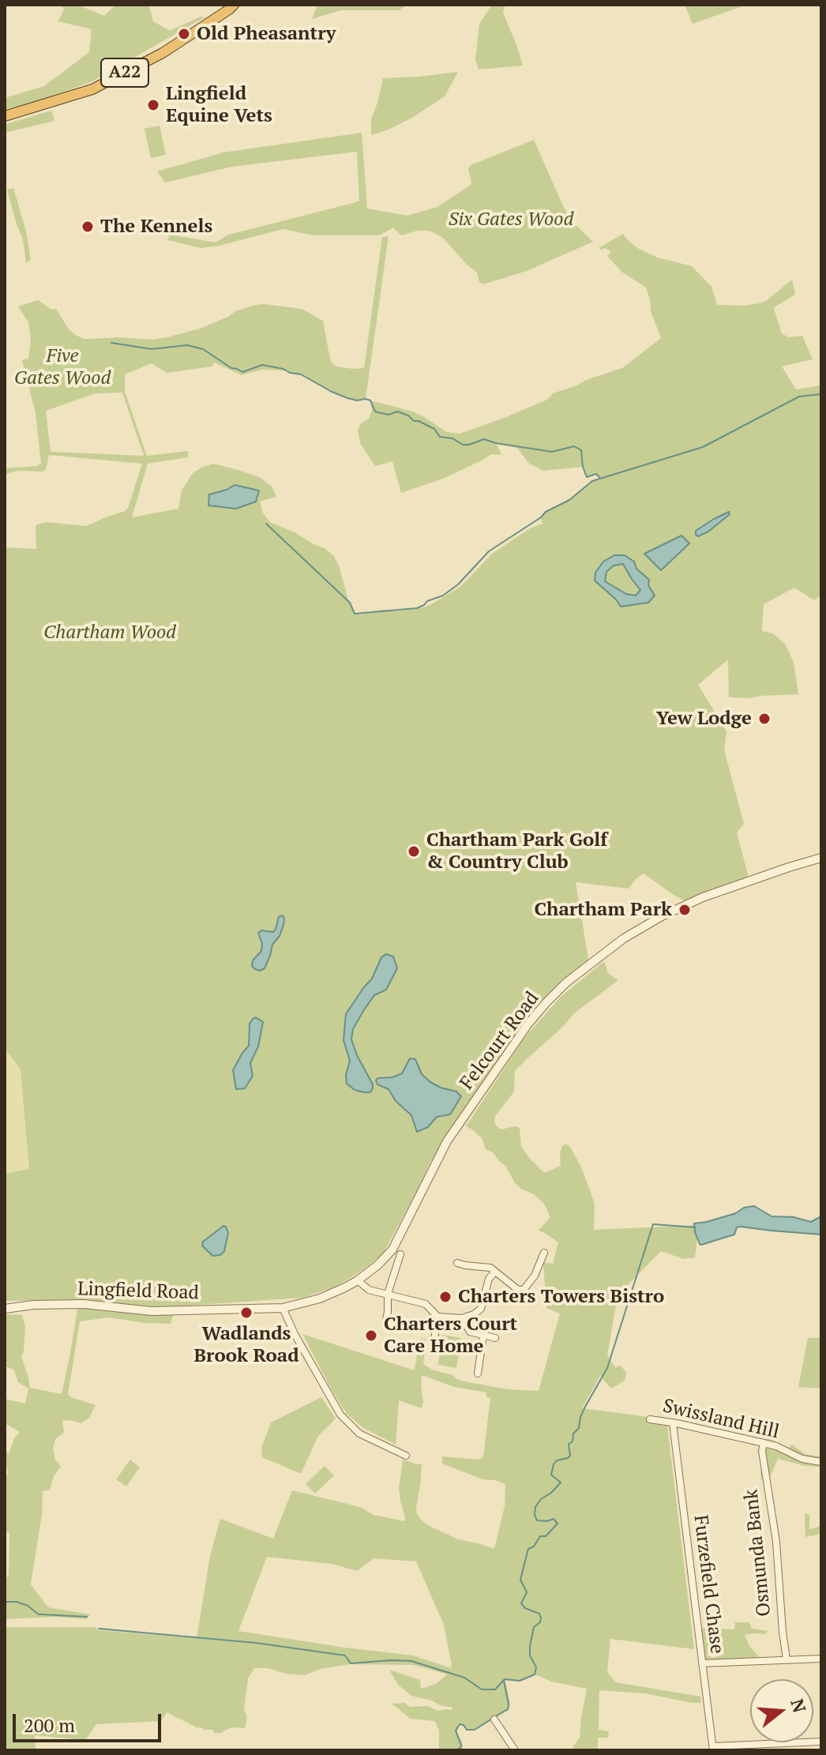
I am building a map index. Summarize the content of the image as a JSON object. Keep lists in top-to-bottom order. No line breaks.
{"streets":{"highway":["A22"],"street":["Felcourt Road","Lingfield Road","Swissland Hill","Osmunda Bank","Furzefield Chase"]},"crossings":[["Felcourt Road","Lingfield Road"],["Swissland Hill","Osmunda Bank"],["Swissland Hill","Furzefield Chase"]],"parks":["Six Gates Wood","Five Gates Wood","Chartham Wood"],"places":["Old Pheasantry","Lingfield Equine Vets","The Kennels","Yew Lodge","Chartham Park Golf & Country Club","Chartham Park","Charters Towers Bistro","Wadlands Brook Road","Charters Court Care Home"],"scale_bar":"200 m","north":"right"}
